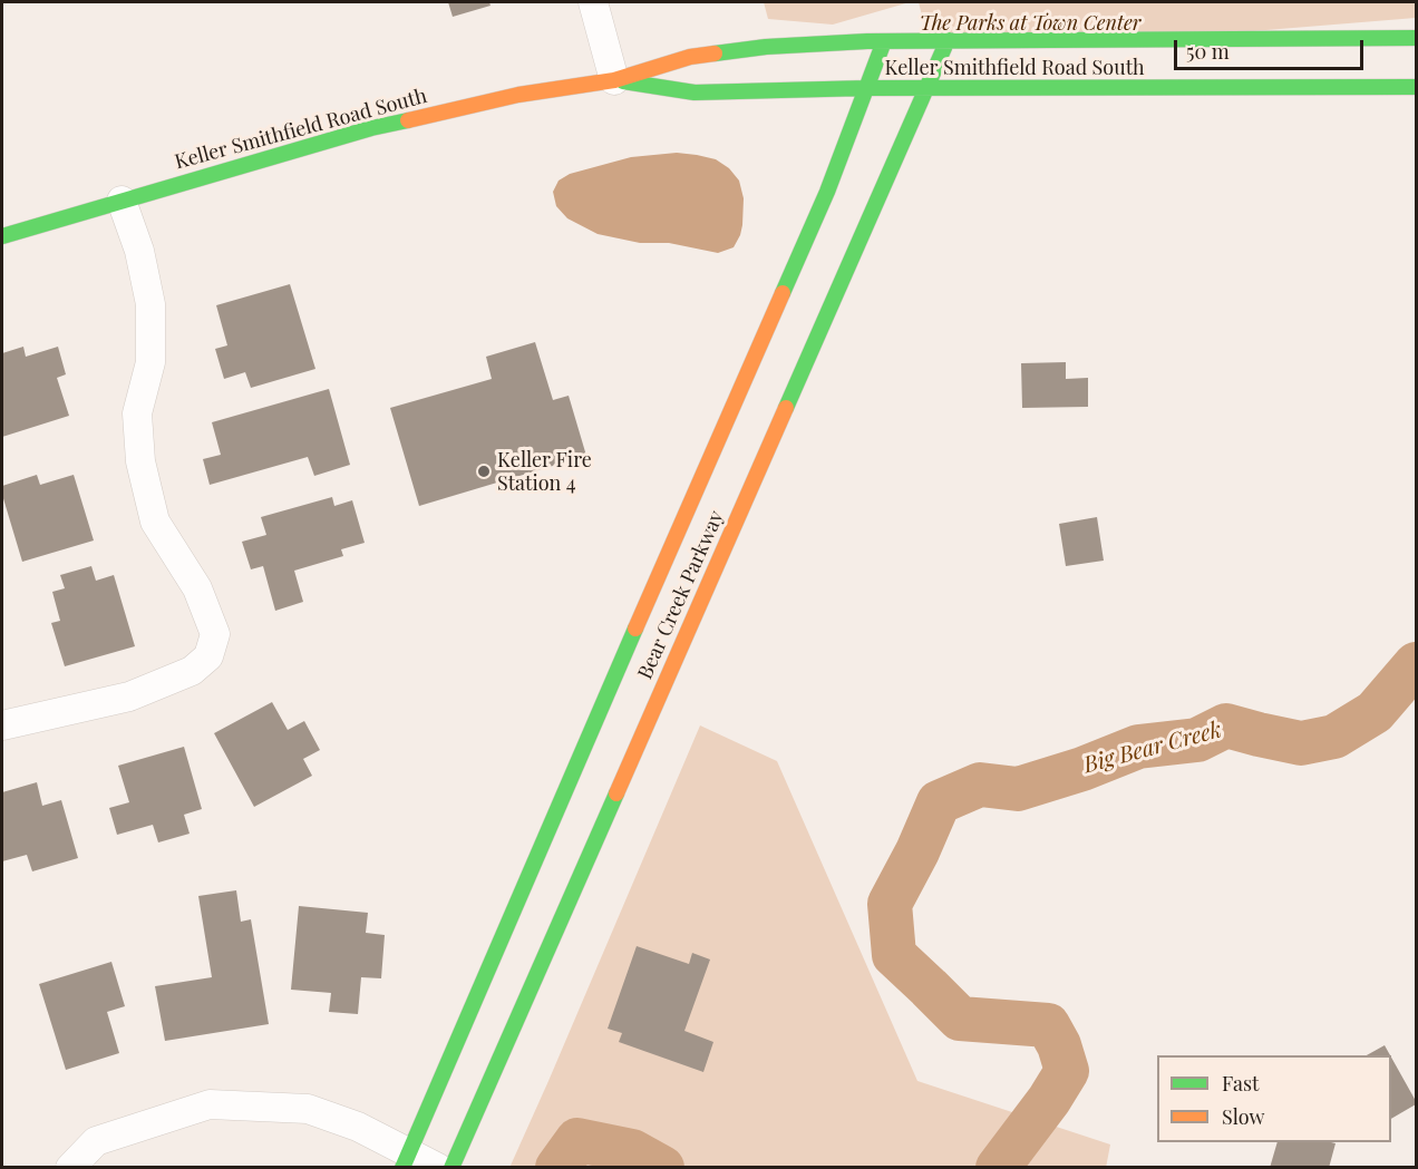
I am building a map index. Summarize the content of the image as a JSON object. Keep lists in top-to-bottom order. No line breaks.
{"streets":{"main road":["Keller Smithfield Road South","Bear Creek Parkway"]},"crossings":[["Keller Smithfield Road South","Bear Creek Parkway"]],"water":["Big Bear Creek"],"parks":["The Parks at Town Center"],"places":["Keller Fire Station 4"],"legend":["Fast","Slow"],"scale_bar":"50 m"}
